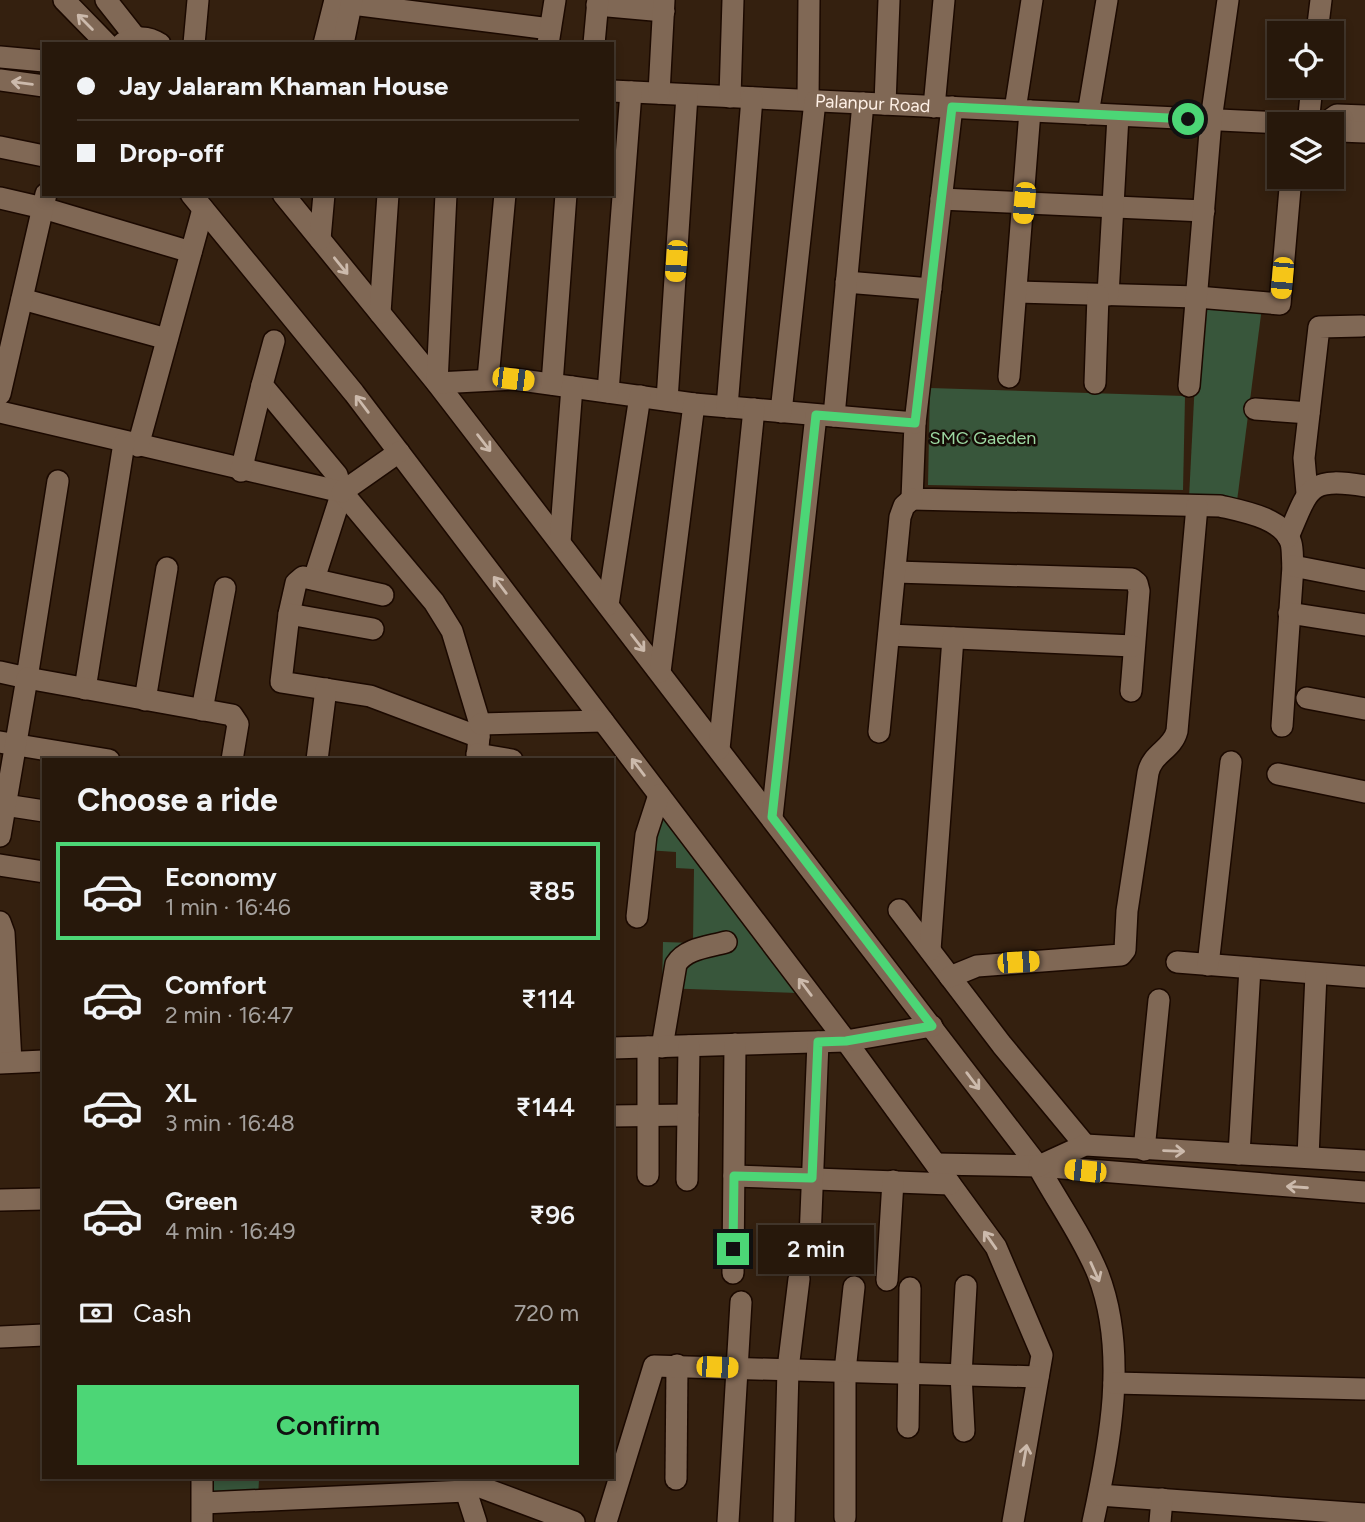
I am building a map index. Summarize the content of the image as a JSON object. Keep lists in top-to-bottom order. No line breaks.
{"streets":{"street":["Palanpur Road"]},"parks":["SMC Gaeden"],"page":{"banner":["Jay Jalaram Khaman House","Drop-off"],"heading":"Choose a ride","list":[{"name":"Economy","note":"1 min · 16:46","value":"₹85"},{"name":"Comfort","note":"2 min · 16:47","value":"₹114"},{"name":"XL","note":"3 min · 16:48","value":"₹144"},{"name":"Green","note":"4 min · 16:49","value":"₹96"}],"bubble":"2 min","pay":["Cash","720 m"],"buttons":"Confirm"}}
